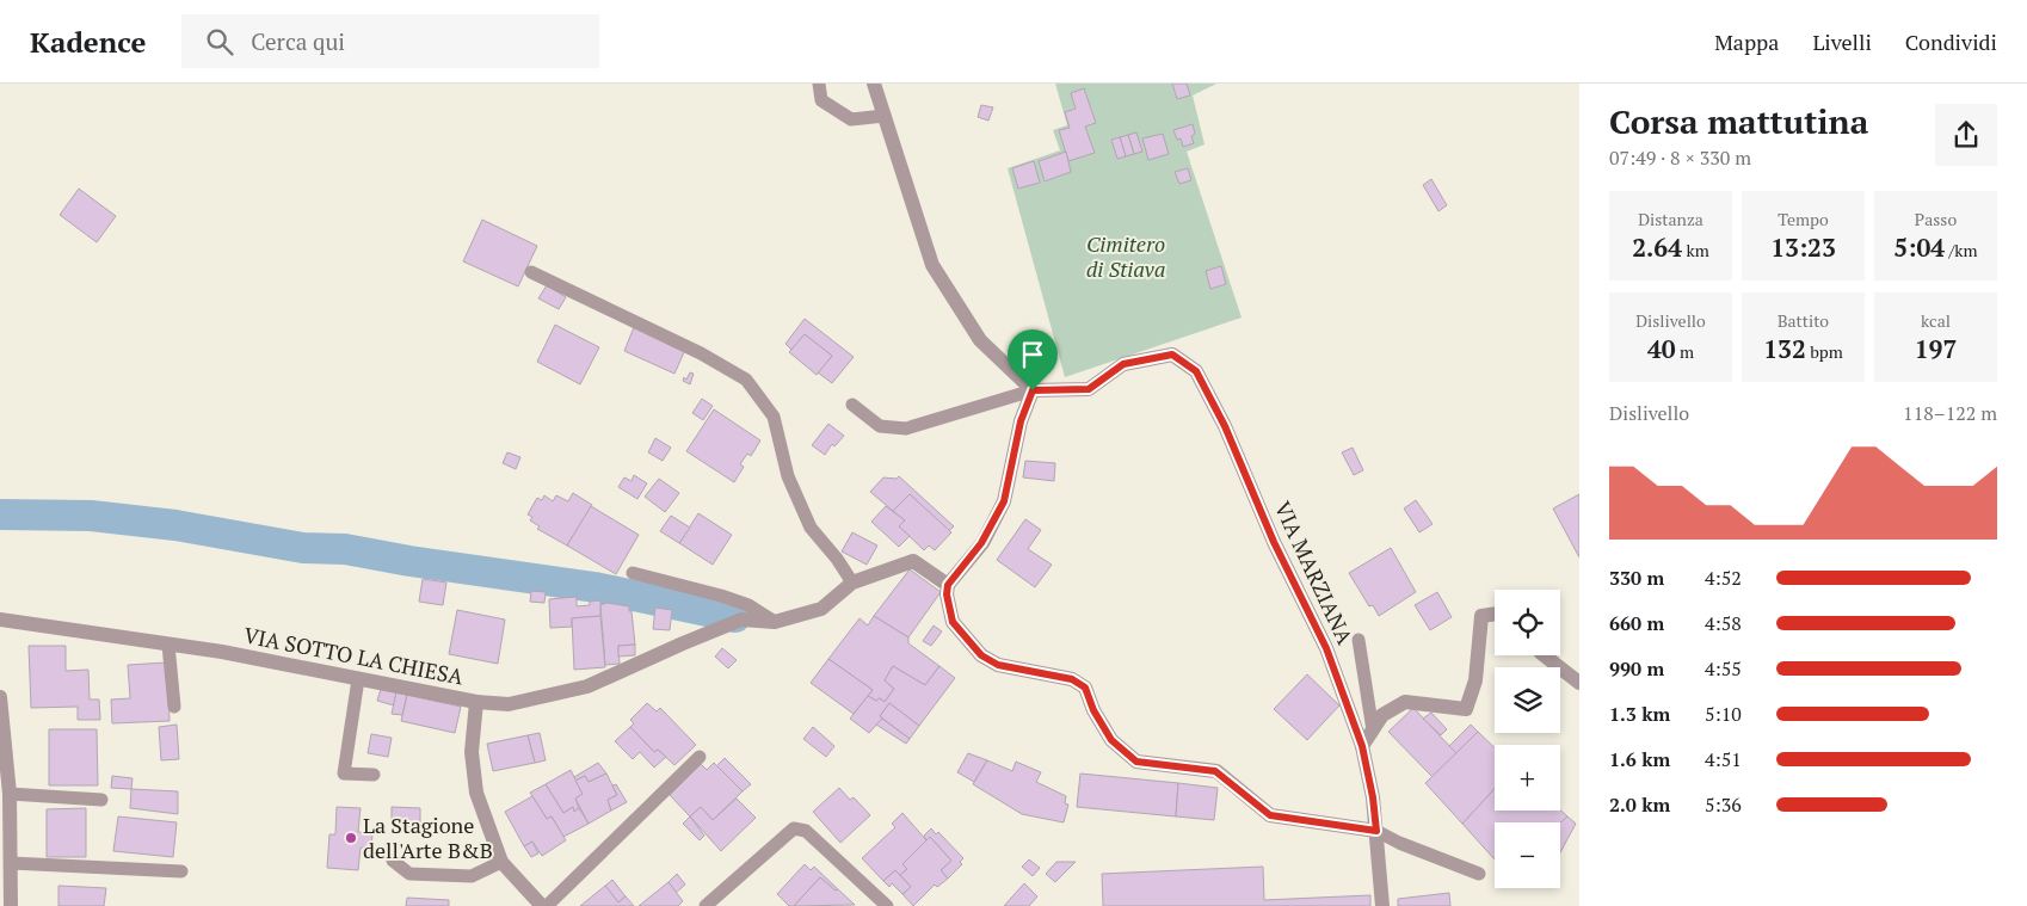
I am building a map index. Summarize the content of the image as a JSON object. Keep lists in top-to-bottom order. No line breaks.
{"streets":{"street":["VIA MARZIANA","VIA SOTTO LA CHIESA"]},"parks":["Cimitero di Stiava"],"places":["La Stagione dell'Arte B&B"],"page":{"header":"Kadence","search":"Cerca qui","nav":["Mappa","Livelli","Condividi"],"heading":["Corsa mattutina","07:49 · 8 × 330 m"],"stats":[["Distanza","2.64 km"],["Tempo","13:23"],["Passo","5:04 /km"],["Dislivello","40 m"],["Battito","132 bpm"],["kcal","197"]],"chart":["Dislivello","118–122 m"],"list":[{"name":"330 m","note":"4:52"},{"name":"660 m","note":"4:58"},{"name":"990 m","note":"4:55"},{"name":"1.3 km","note":"5:10"},{"name":"1.6 km","note":"4:51"},{"name":"2.0 km","note":"5:36"}],"map_buttons":["+","−"]}}
